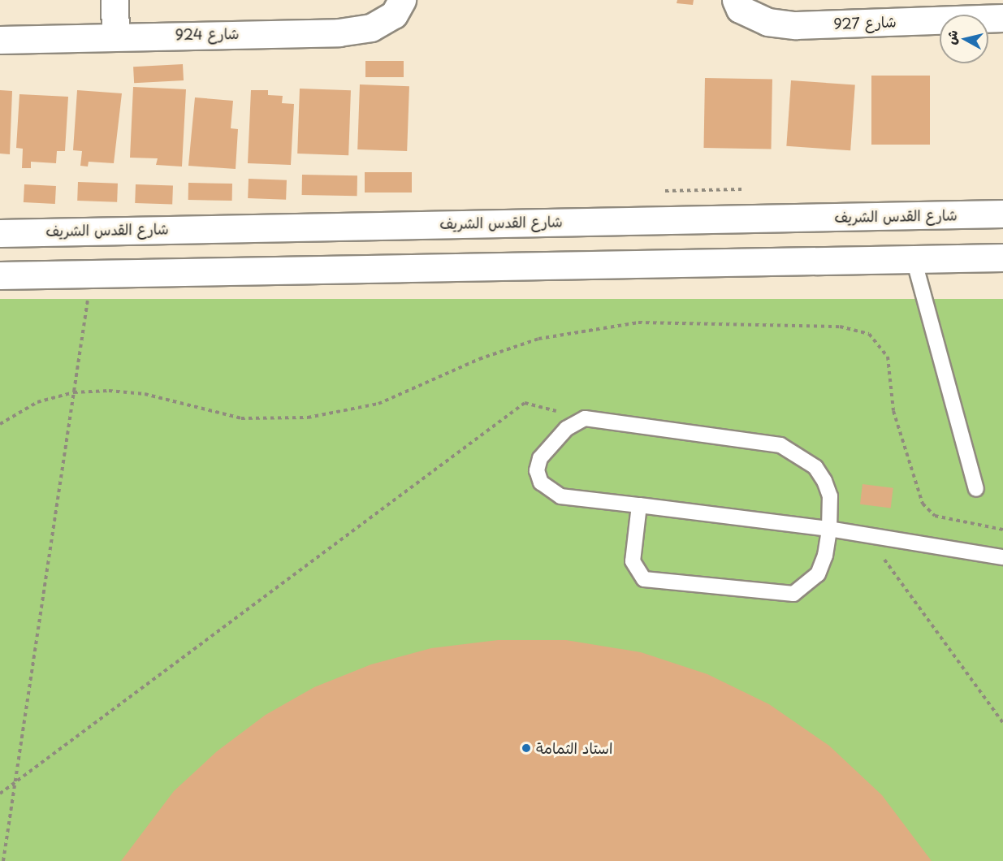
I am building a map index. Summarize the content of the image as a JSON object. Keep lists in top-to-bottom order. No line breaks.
{"streets":{"street":["شارع 927","شارع 924","شارع القدس الشريف"]},"places":["استاد الثمامة"],"north":"left"}
